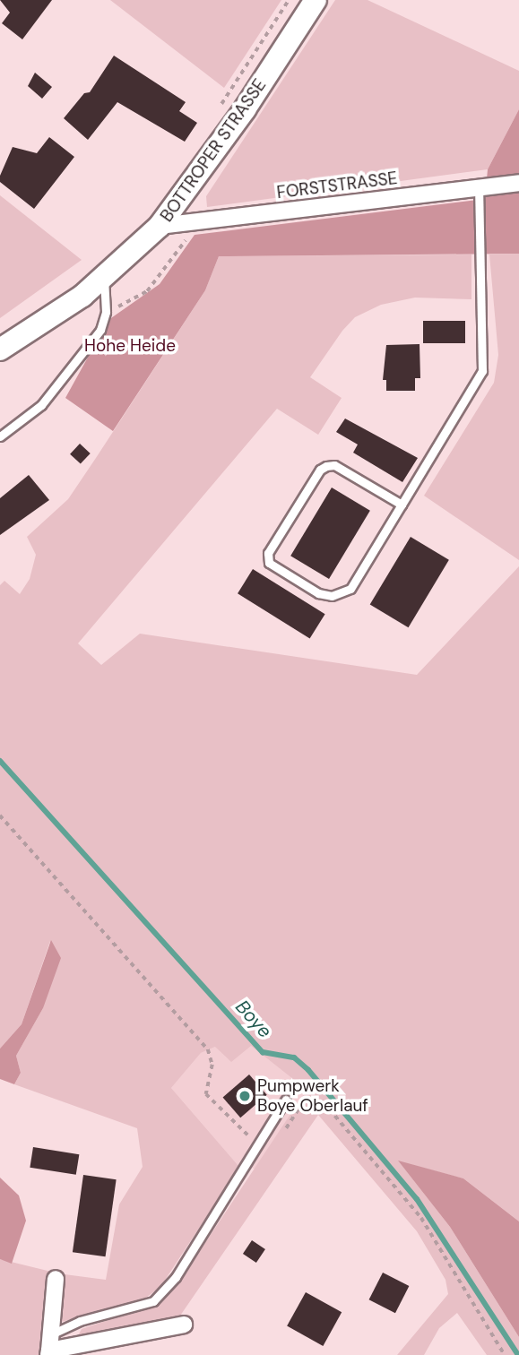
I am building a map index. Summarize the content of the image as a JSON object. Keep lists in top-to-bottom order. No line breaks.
{"streets":{"main road":["BOTTROPER STRASSE"],"street":["FORSTSTRASSE"]},"crossings":[["BOTTROPER STRASSE","FORSTSTRASSE"]],"water":["Boye"],"parks":["Hohe Heide"],"places":["Pumpwerk Boye Oberlauf"]}
